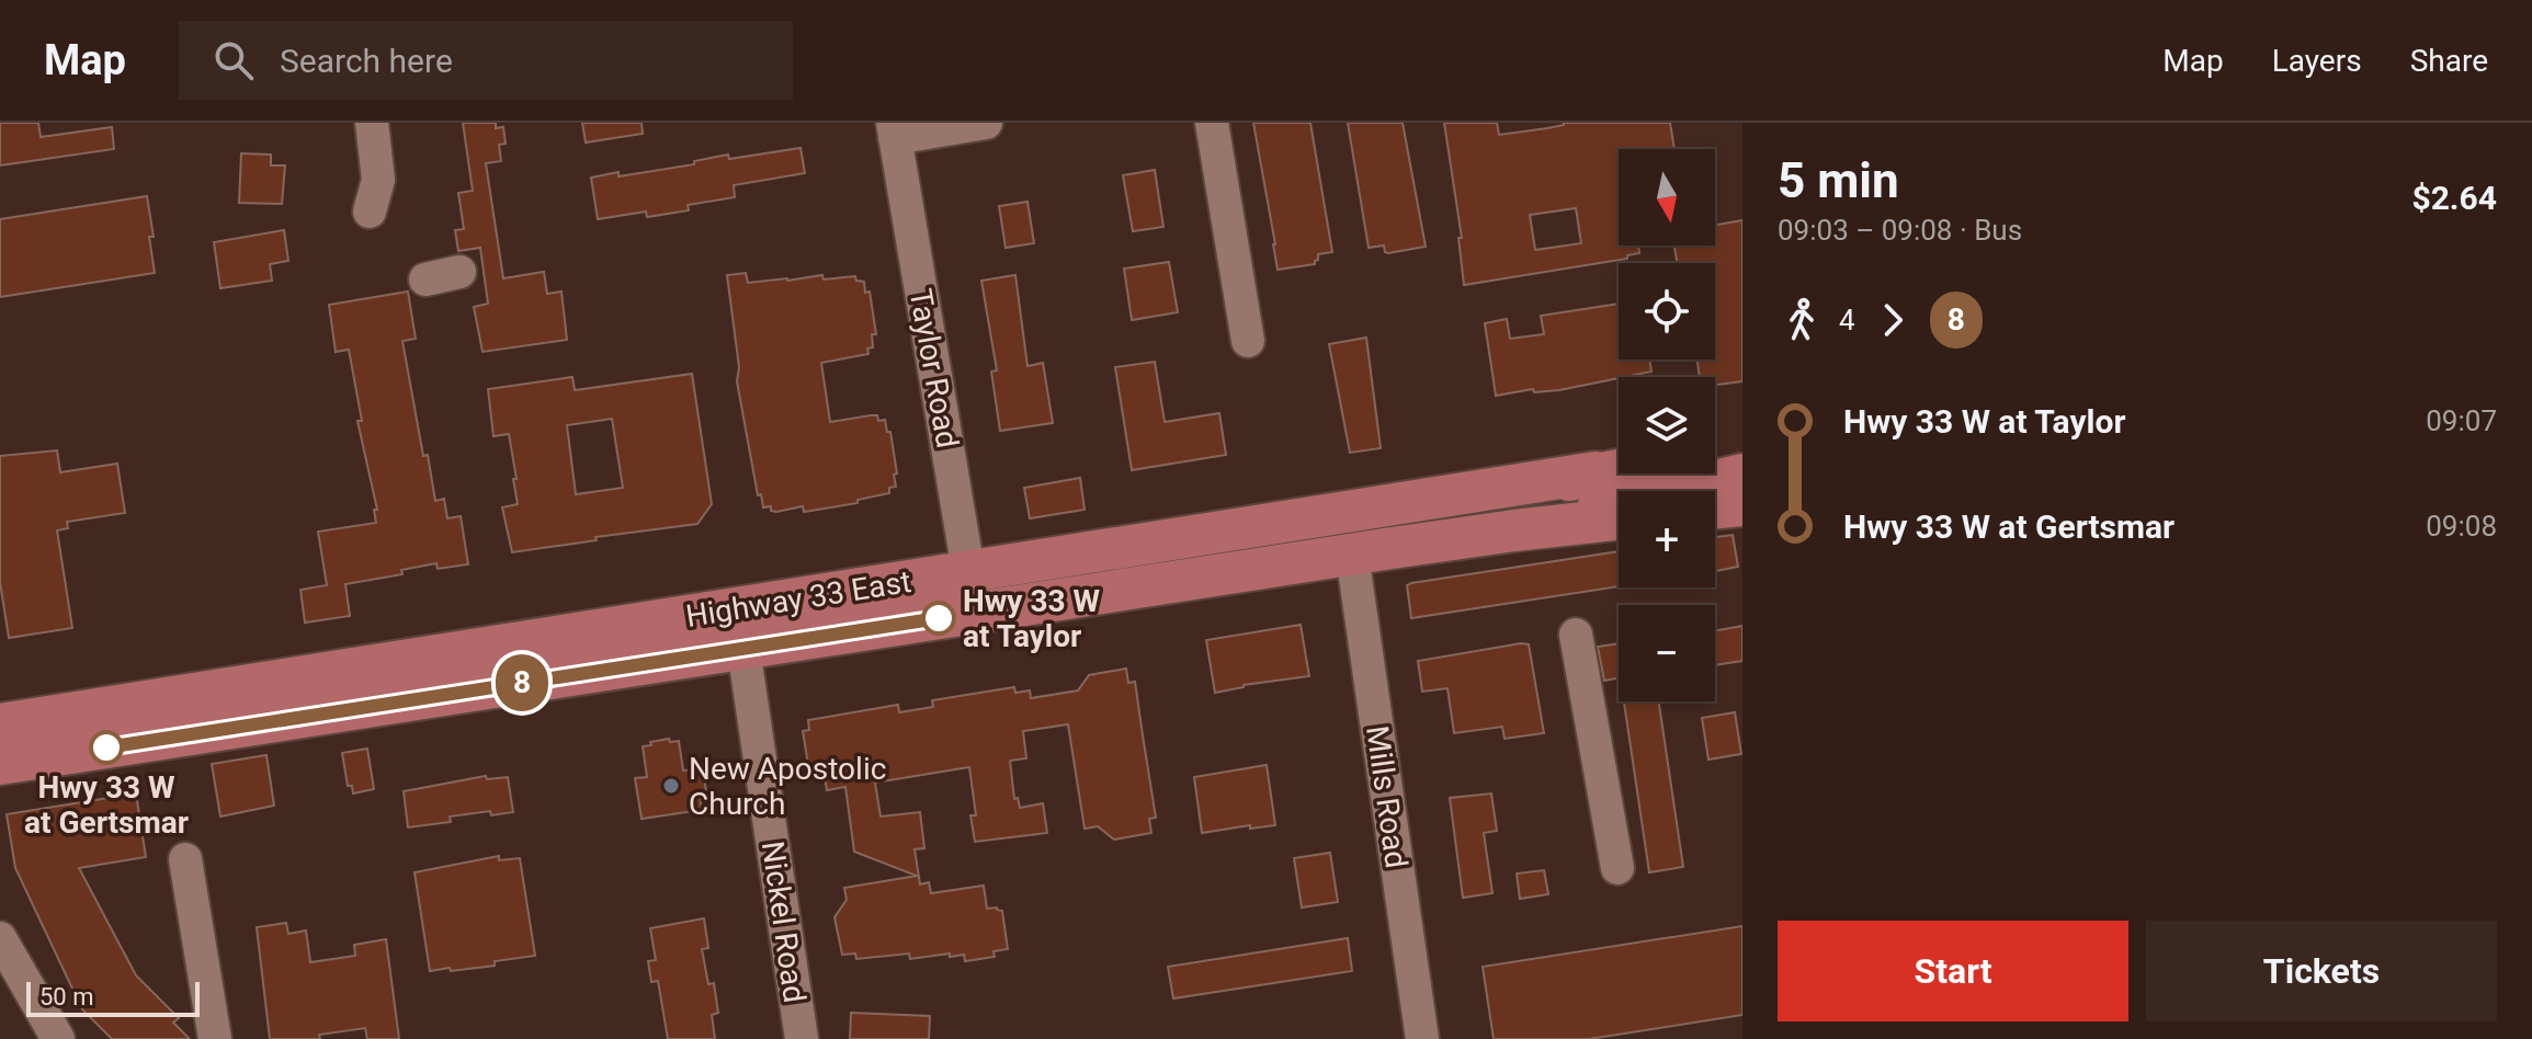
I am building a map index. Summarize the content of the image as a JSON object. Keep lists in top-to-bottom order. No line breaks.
{"streets":{"main road":["Highway 33 East"],"street":["Taylor Road","Mills Road","Nickel Road"]},"crossings":[["Taylor Road","Highway 33 East"]],"places":["Hwy 33 W at Taylor","Hwy 33 W at Gertsmar","New Apostolic Church"],"lines":["bus line 8"],"scale_bar":"50 m","north":"bottom","page":{"header":"Map","search":"Search here","nav":["Map","Layers","Share"],"on_map":"8","heading":["5 min","09:03 – 09:08 · Bus","$2.64"],"map_buttons":["+","−"],"legs":["4","8"],"list":[{"name":"Hwy 33 W at Taylor","value":"09:07"},{"name":"Hwy 33 W at Gertsmar","value":"09:08"}],"buttons":["Start","Tickets"],"scale":"50 m"}}
